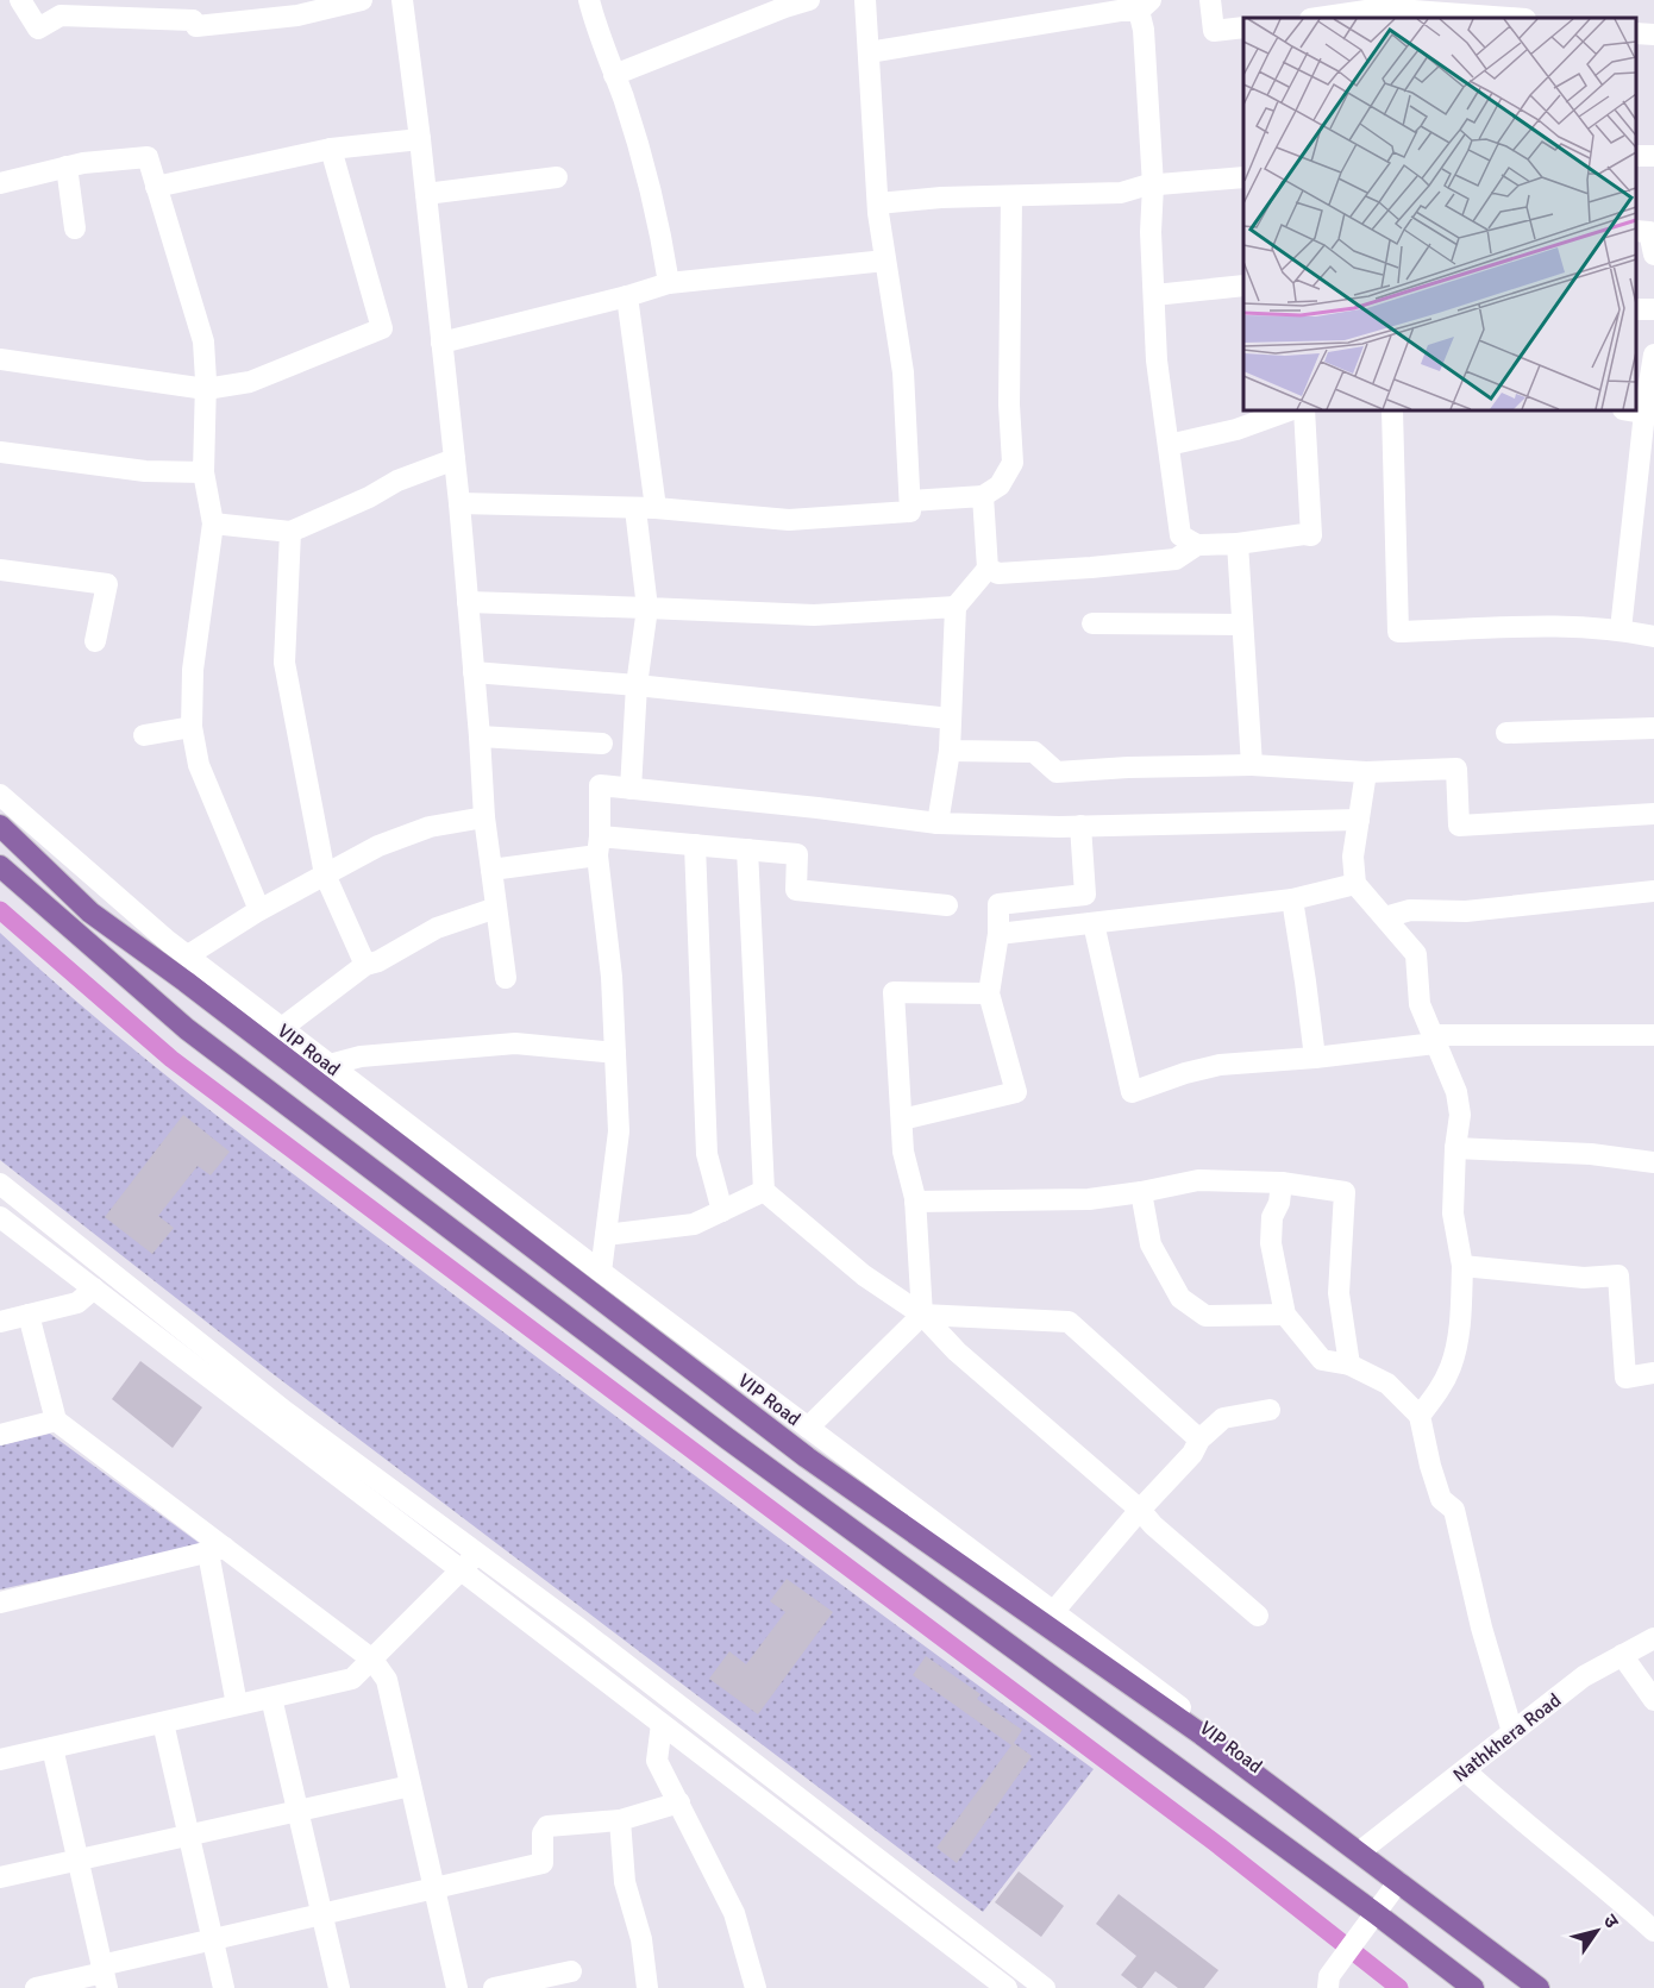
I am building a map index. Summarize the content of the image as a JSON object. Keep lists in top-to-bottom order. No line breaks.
{"streets":{"main road":["VIP Road"],"street":["Nathkhera Road"]},"crossings":[["VIP Road","Nathkhera Road"]],"north":"top right"}
